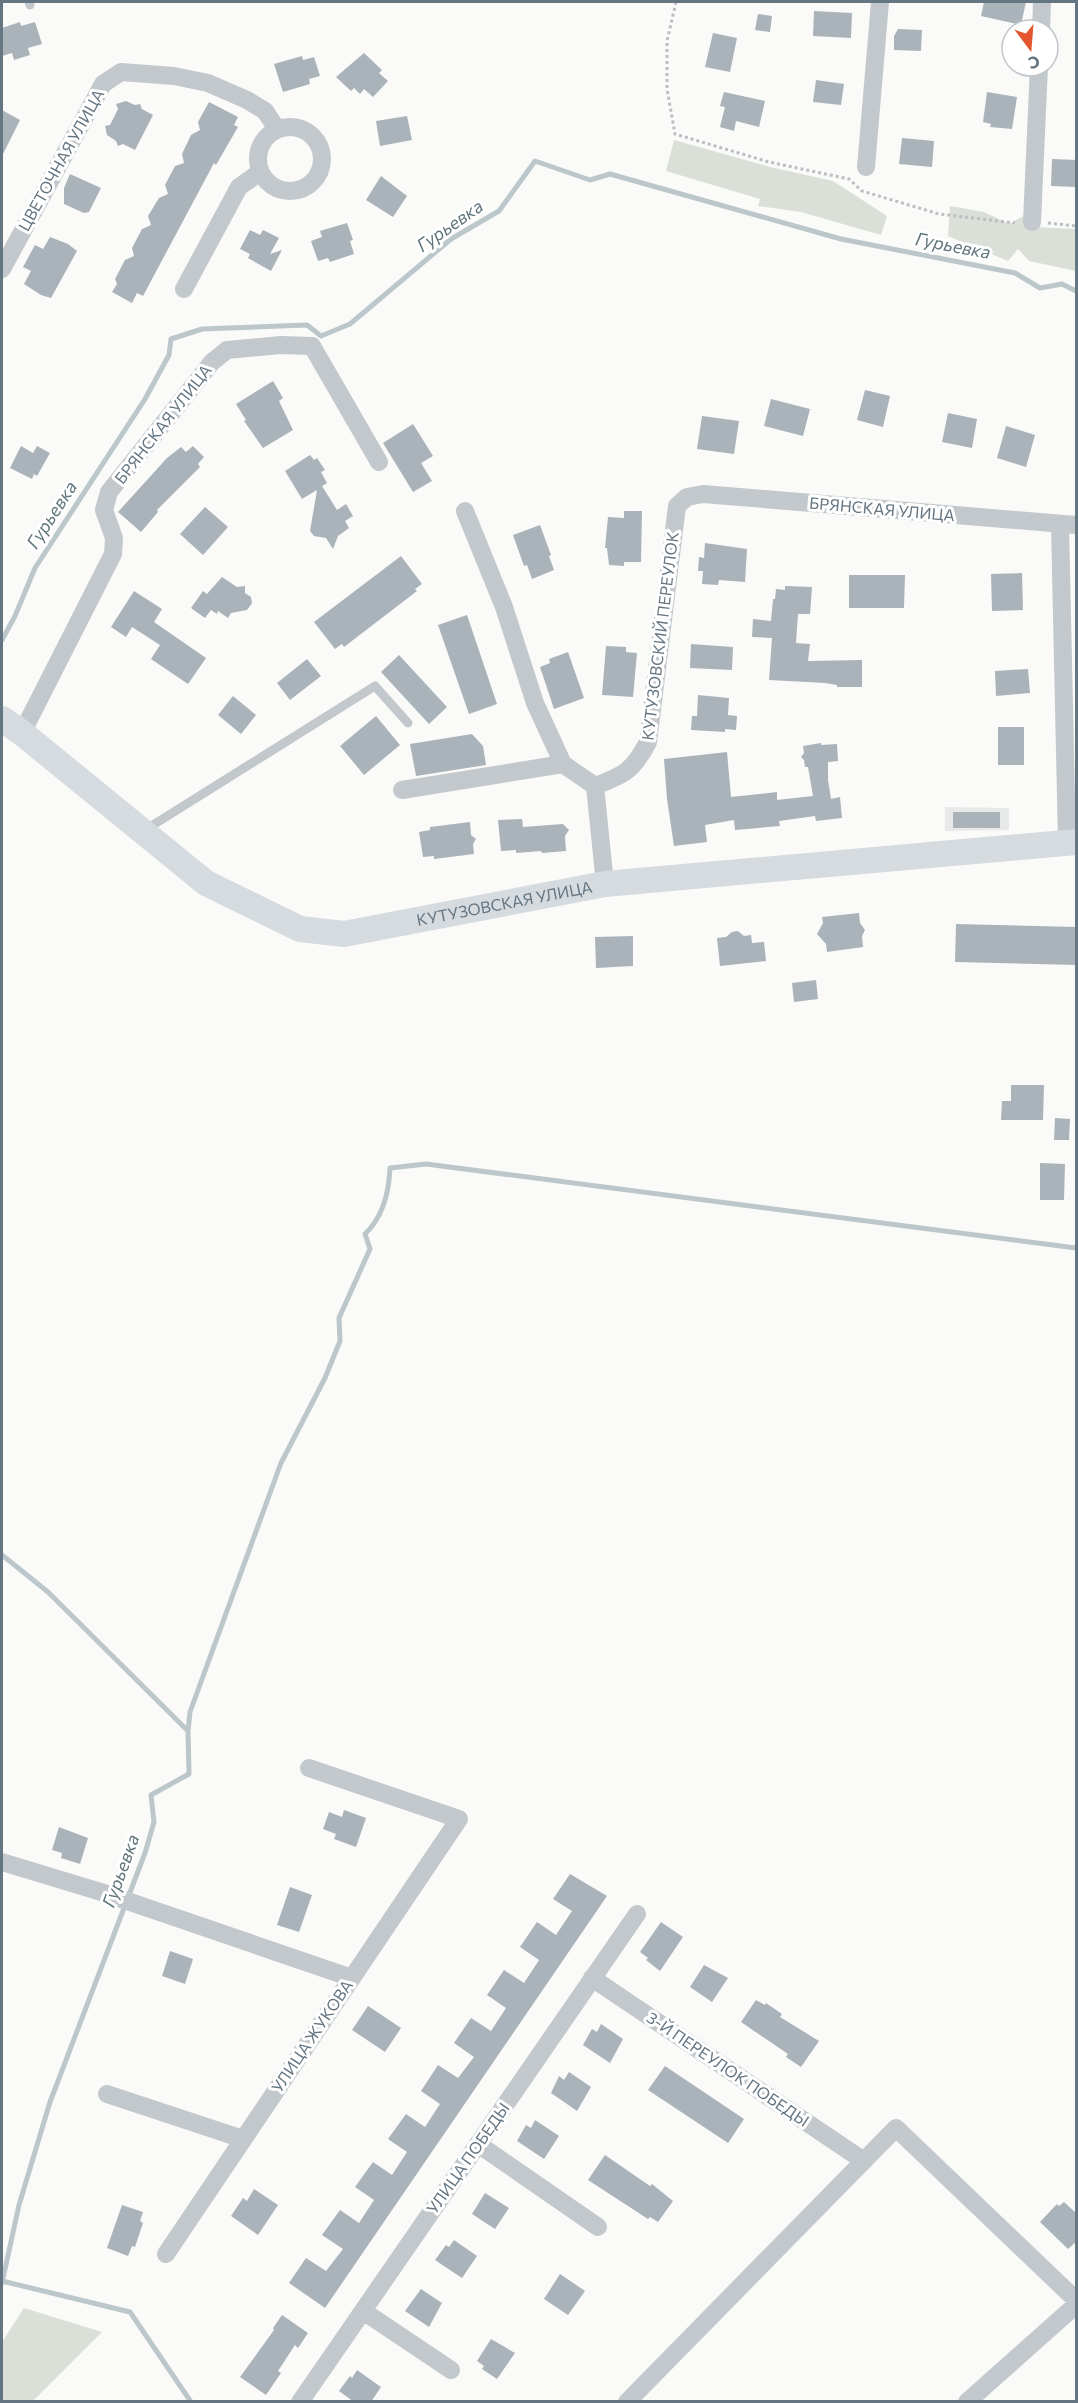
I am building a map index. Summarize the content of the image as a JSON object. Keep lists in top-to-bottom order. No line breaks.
{"streets":{"street":["ЦВЕТОЧНАЯ УЛИЦА","БРЯНСКАЯ УЛИЦА","КУТУЗОВСКИЙ ПЕРЕУЛОК","КУТУЗОВСКАЯ УЛИЦА","УЛИЦА ЖУКОВА","3-Й ПЕРЕУЛОК ПОБЕДЫ","УЛИЦА ПОБЕДЫ"]},"crossings":[["БРЯНСКАЯ УЛИЦА","КУТУЗОВСКИЙ ПЕРЕУЛОК"],["БРЯНСКАЯ УЛИЦА","КУТУЗОВСКАЯ УЛИЦА"],["3-Й ПЕРЕУЛОК ПОБЕДЫ","УЛИЦА ПОБЕДЫ"]],"water":["Гурьевка"],"north":"bottom"}
